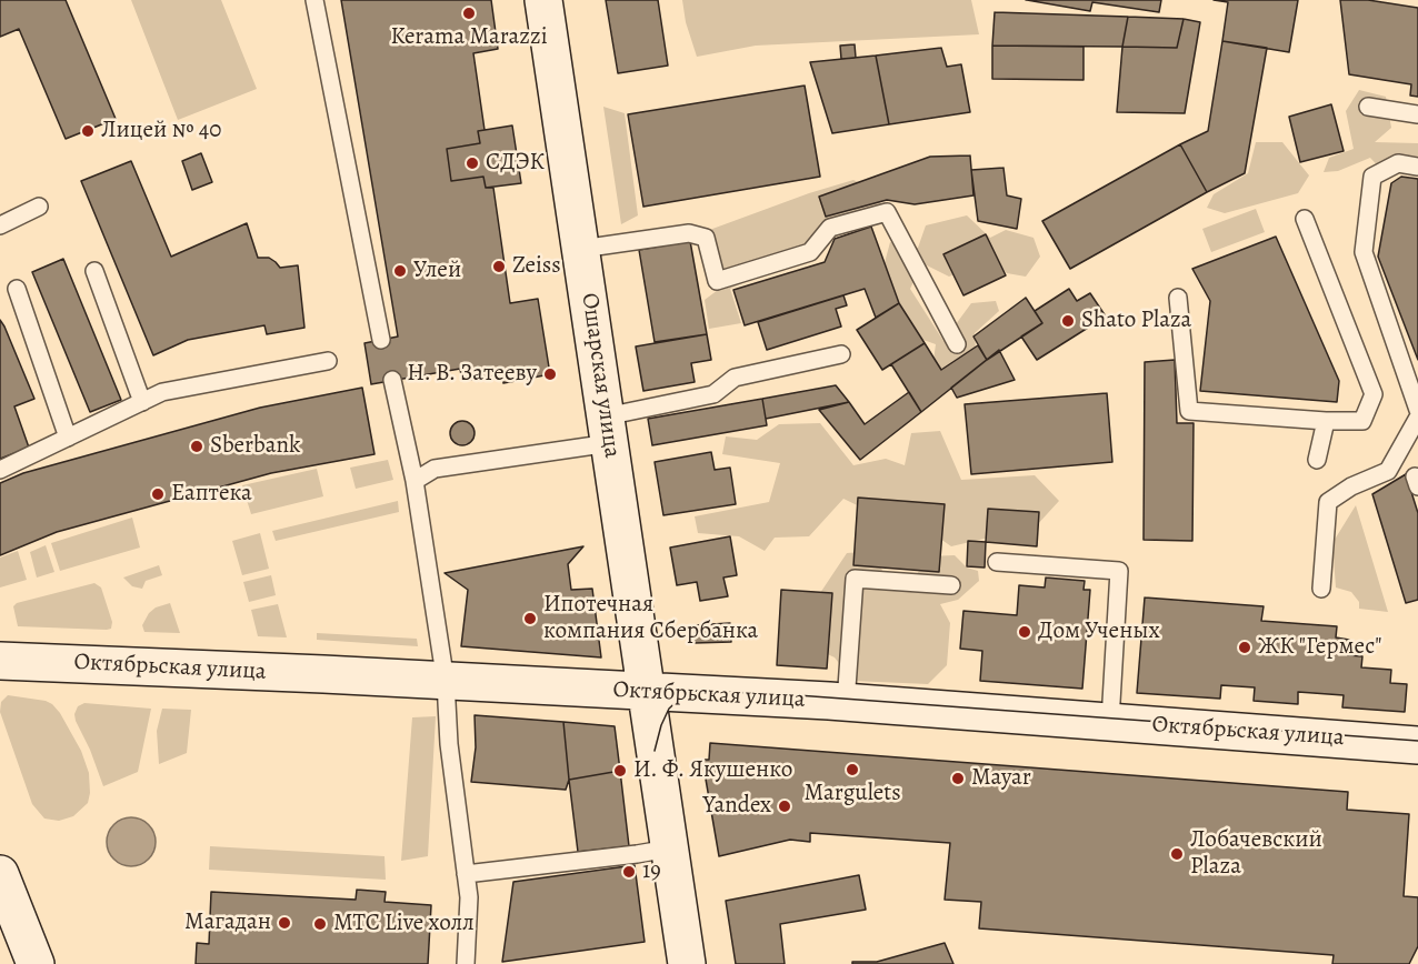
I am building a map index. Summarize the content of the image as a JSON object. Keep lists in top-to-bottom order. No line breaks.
{"streets":{"street":["Ошарская улица","Октябрьская улица"]},"crossings":[["Ошарская улица","Октябрьская улица"]],"places":["Kerama Marazzi","Лицей № 40","СДЭК","Zeiss","Улей","Shato Plaza","Н. В. Затееву","Sberbank","Еаптека","Ипотечная компания Сбербанка","Дом Ученых","ЖК \"Гермес\"","Margulets","И. Ф. Якушенко","Mayar","Yandex","Лобачевский Plaza","19","Магадан","МТС Live холл"]}
